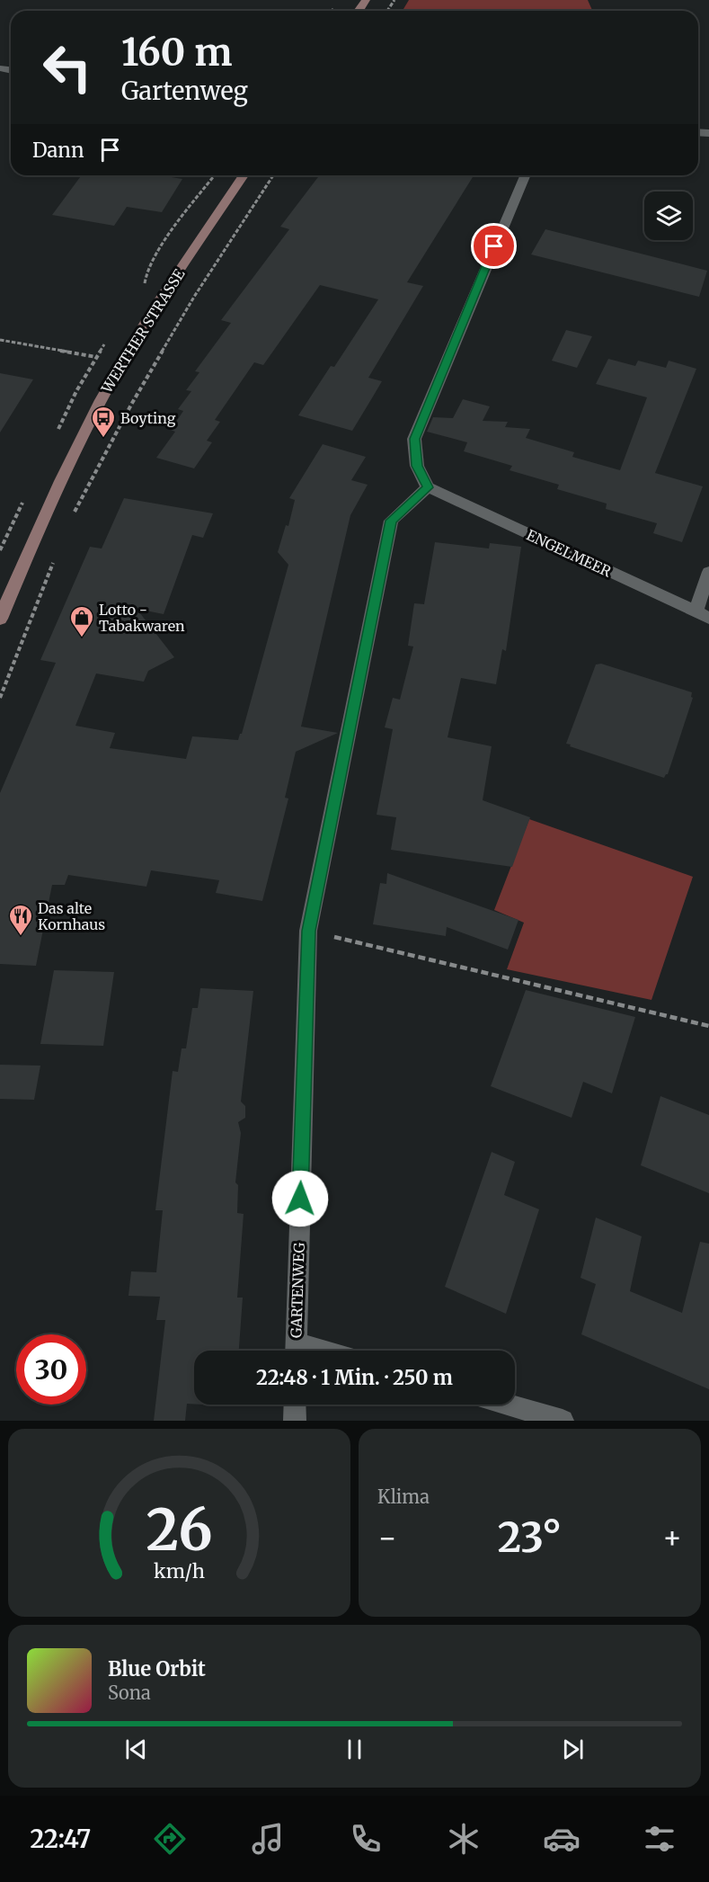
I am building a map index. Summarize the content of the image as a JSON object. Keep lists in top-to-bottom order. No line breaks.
{"streets":{"main road":["WERTHER STRASSE"],"street":["ENGELMEER","GARTENWEG"]},"crossings":[["ENGELMEER","GARTENWEG"]],"places":{"bus stop":["Boyting"],"shop":["Lotto - Tabakwaren"],"restaurant":["Das alte Kornhaus"]},"page":{"turn":["160 m","Gartenweg"],"then":"Dann","limit":"30","trip":"22:48 · 1 Min. · 250 m","tile":"Klima","heat":["−","23°","+"],"song":["Blue Orbit","Sona"],"tabs":"22:47","gauge":["26","km/h"]}}
